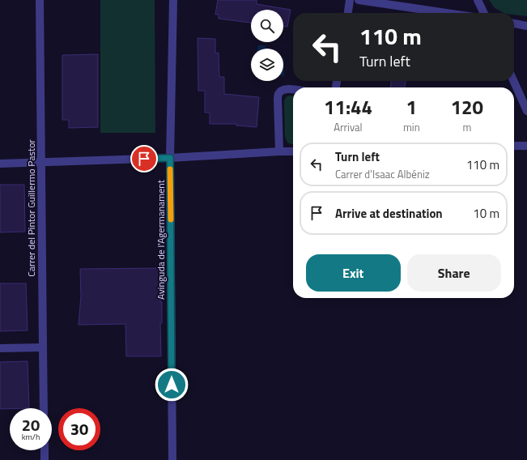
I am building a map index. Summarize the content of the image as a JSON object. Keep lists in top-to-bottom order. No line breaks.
{"streets":{"street":["Carrer del Pintor Guillermo Pastor","Avinguda de l'Agermanament"]},"page":{"turn":["110 m","Turn left"],"eta":["11:44","Arrival","1","min","120","m"],"list":[{"name":"Turn left","note":"Carrer d'Isaac Albéniz","value":"110 m"},{"name":"Arrive at destination","value":"10 m"}],"buttons":["Exit","Share"],"speed":"20 km/h","limit":"30"}}
